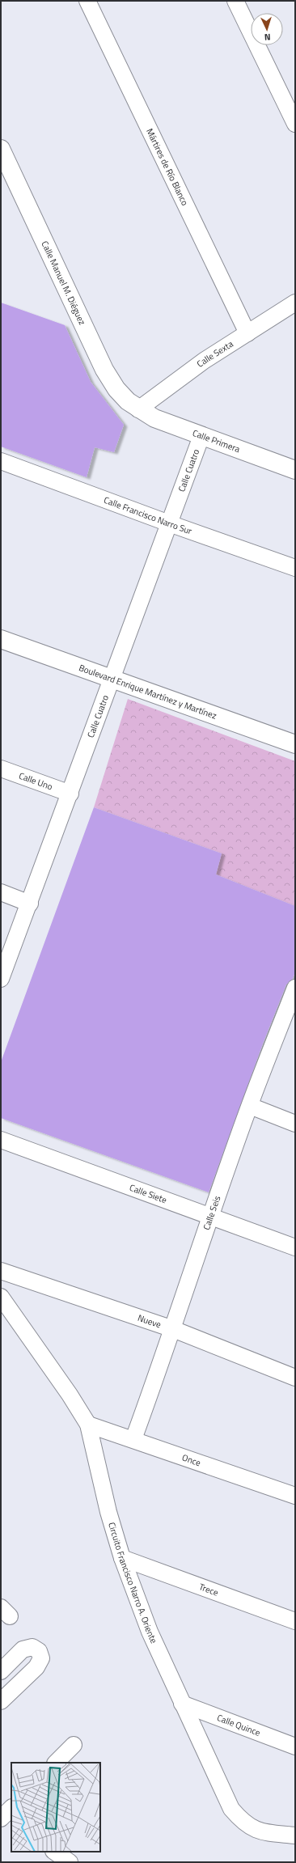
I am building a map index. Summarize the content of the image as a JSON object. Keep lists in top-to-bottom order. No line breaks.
{"streets":{"street":["Mártires de Río Blanco","Calle Manuel M. Diéguez","Calle Sexta","Calle Primera","Calle Cuatro","Calle Francisco Narro Sur","Boulevard Enrique Martínez y Martínez","Calle Uno","Calle Siete","Calle Seis","Nueve","Once","Circuito Francisco Narro A. Oriente","Trece","Calle Quince"]},"crossings":[["Mártires de Río Blanco","Calle Sexta"],["Calle Manuel M. Diéguez","Calle Sexta"],["Calle Manuel M. Diéguez","Calle Primera"],["Calle Sexta","Calle Primera"],["Calle Primera","Calle Cuatro"],["Calle Cuatro","Calle Francisco Narro Sur"],["Calle Cuatro","Boulevard Enrique Martínez y Martínez"],["Calle Cuatro","Calle Uno"],["Calle Siete","Calle Seis"],["Calle Seis","Nueve"],["Calle Seis","Once"],["Once","Circuito Francisco Narro A. Oriente"],["Circuito Francisco Narro A. Oriente","Trece"],["Circuito Francisco Narro A. Oriente","Calle Quince"]],"north":"bottom"}
